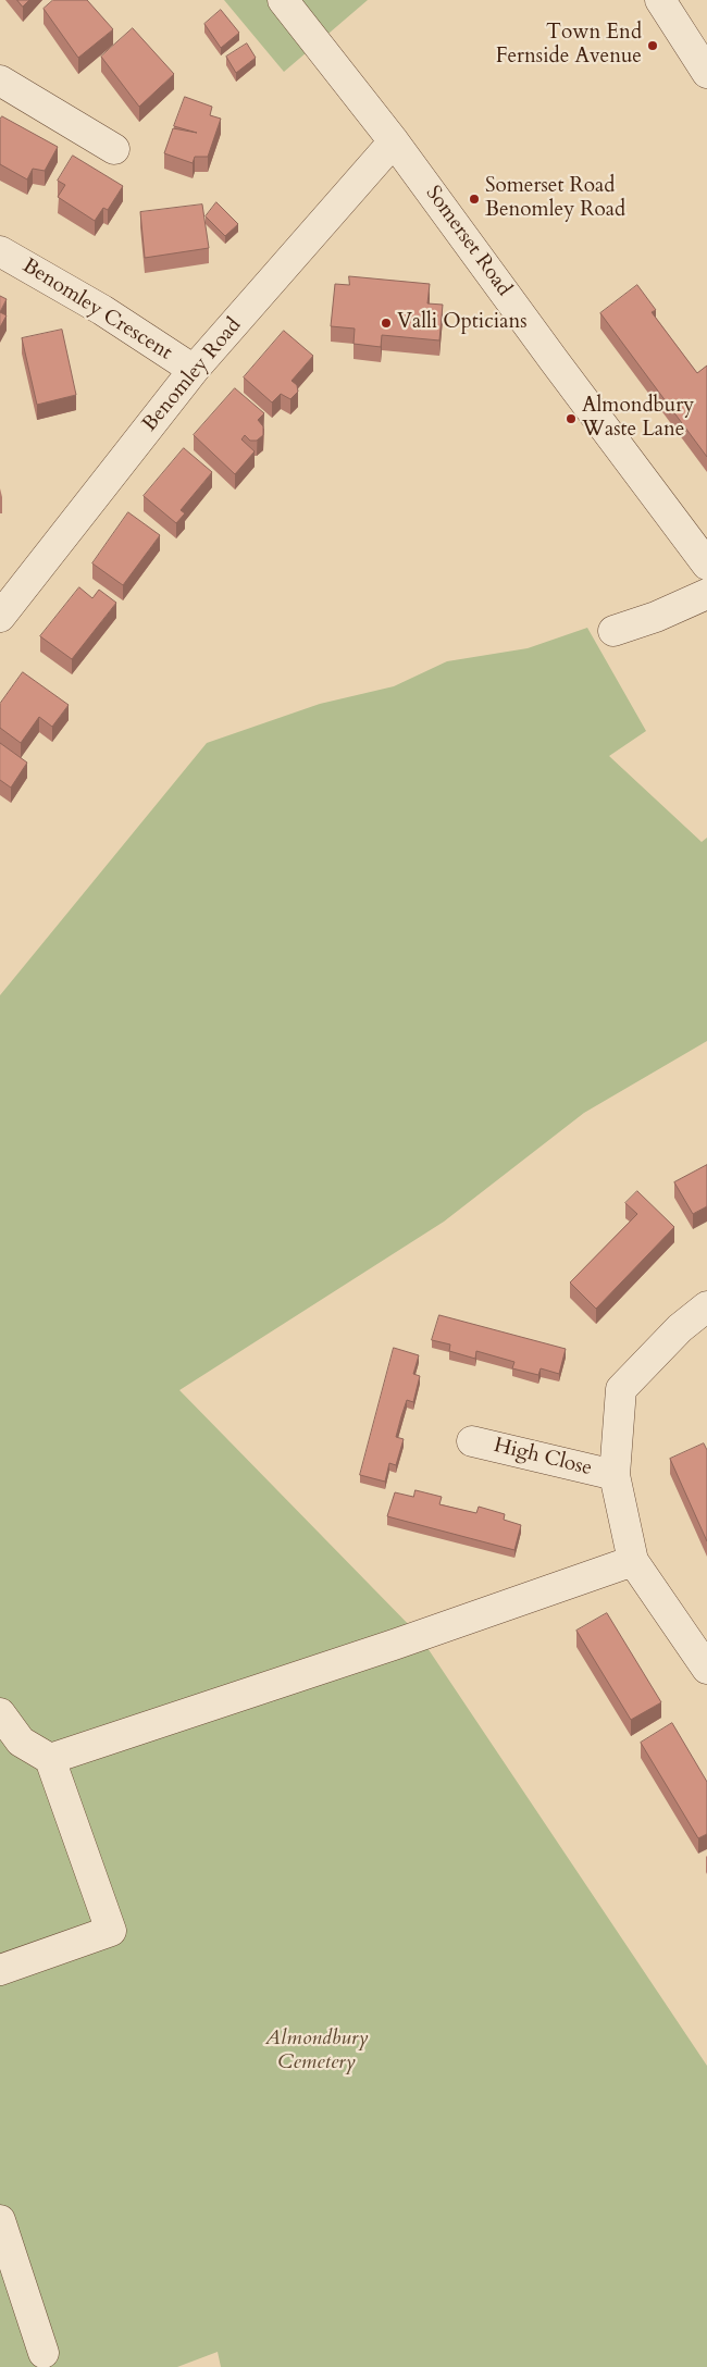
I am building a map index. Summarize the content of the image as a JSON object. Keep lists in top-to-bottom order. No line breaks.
{"streets":{"street":["Somerset Road","Benomley Crescent","Benomley Road","High Close"]},"crossings":[["Somerset Road","Benomley Road"],["Benomley Crescent","Benomley Road"]],"parks":["Almondbury Cemetery"],"places":["Town End Fernside Avenue","Somerset Road Benomley Road","Valli Opticians","Almondbury Waste Lane"]}
